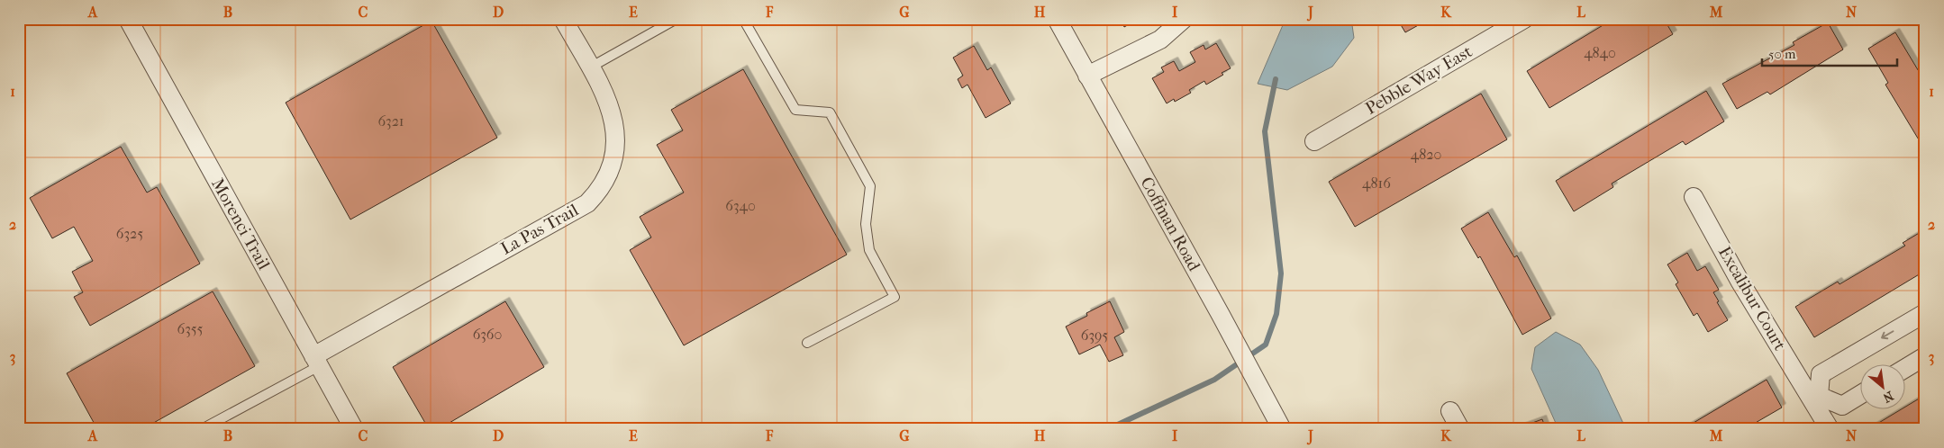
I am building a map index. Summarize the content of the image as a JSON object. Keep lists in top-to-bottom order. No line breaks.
{"streets":{"street":["Pebble Way East","Morenci Trail","Coffman Road","La Pas Trail","Excalibur Court"]},"crossings":[["Morenci Trail","La Pas Trail"]],"house_numbers":["4840","6321","4820","4816","6340","6325","6355","6360","6395"],"scale_bar":"50 m","north":"bottom right","grid":{"columns":["A","B","C","D","E","F","G","H","I","J","K","L","M","N"],"rows":["1","2","3"]}}
